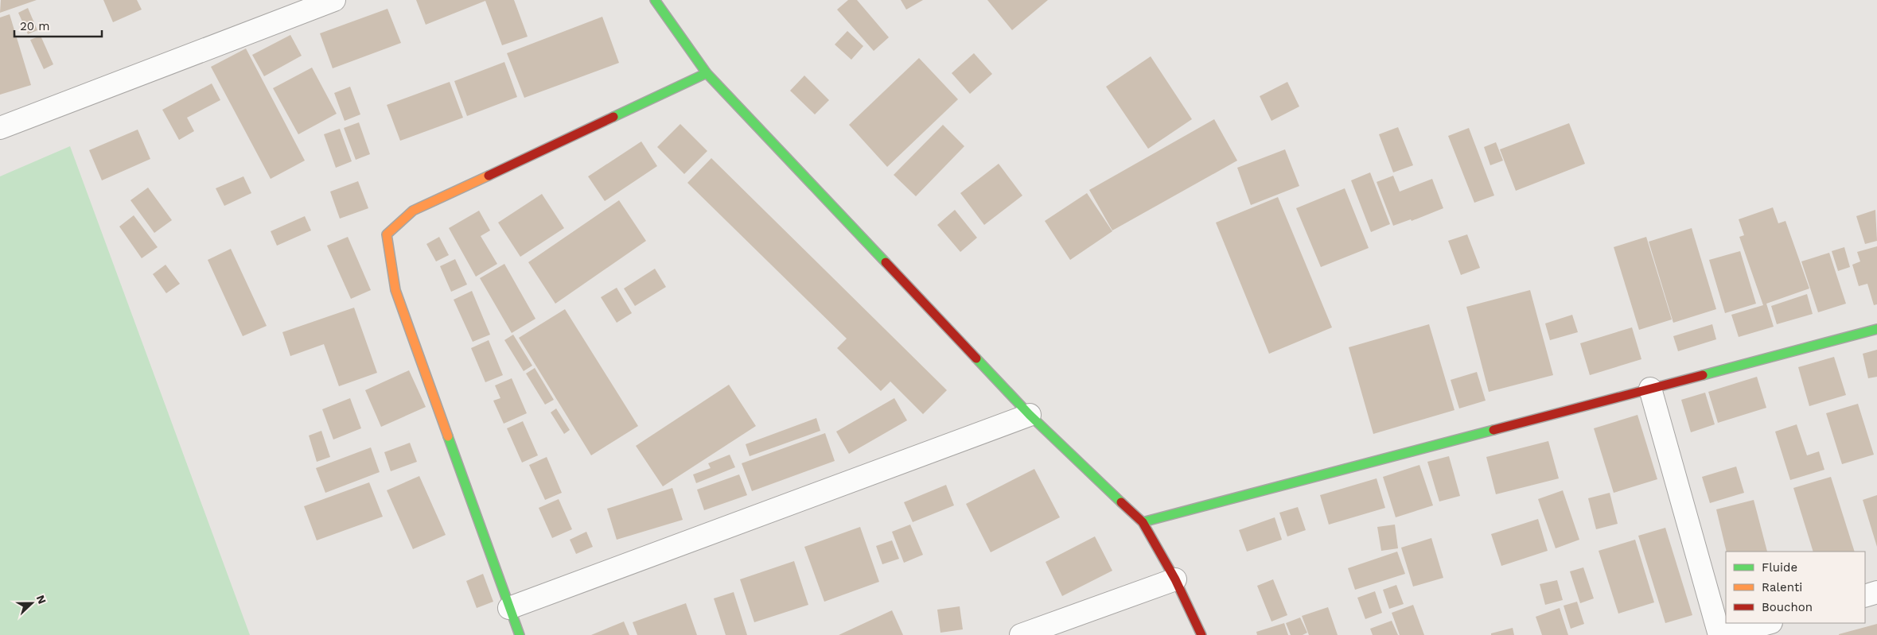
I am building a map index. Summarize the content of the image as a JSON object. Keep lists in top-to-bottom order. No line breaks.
{"legend":["Fluide","Ralenti","Bouchon"],"scale_bar":"20 m","north":"right"}
